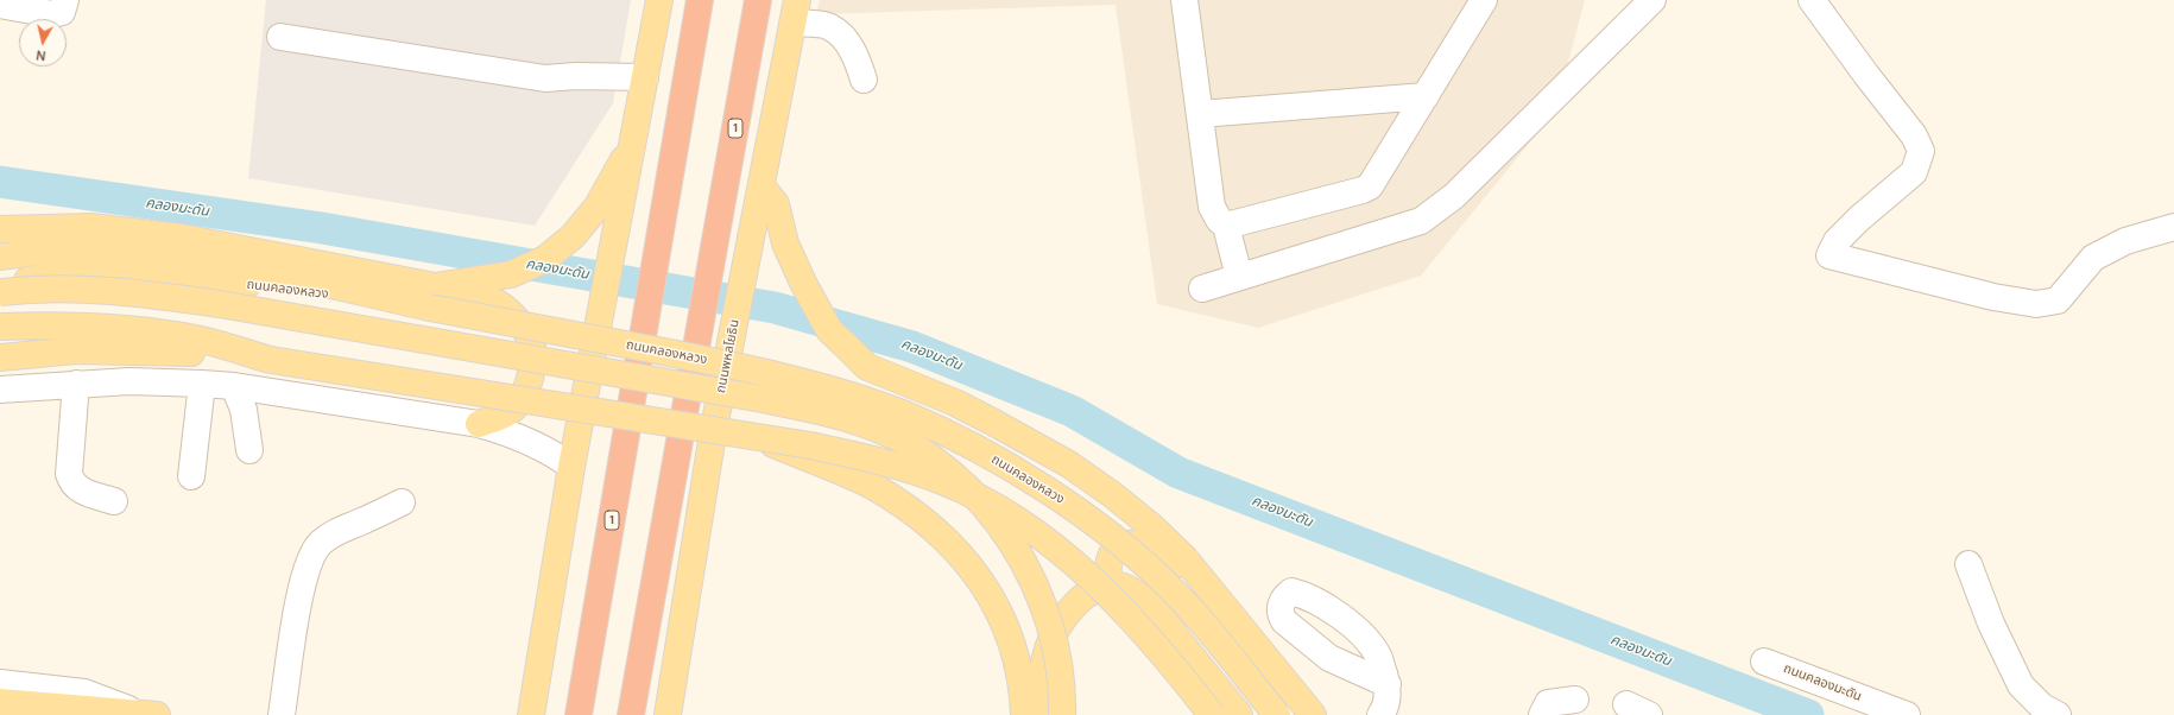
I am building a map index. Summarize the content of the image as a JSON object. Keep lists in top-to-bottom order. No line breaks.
{"streets":{"highway":["1"],"main road":["ถนนคลองหลวง","ถนนพหลโยธิน"],"street":["ถนนคลองมะดัน"]},"water":["คลองมะดัน"],"north":"bottom"}
